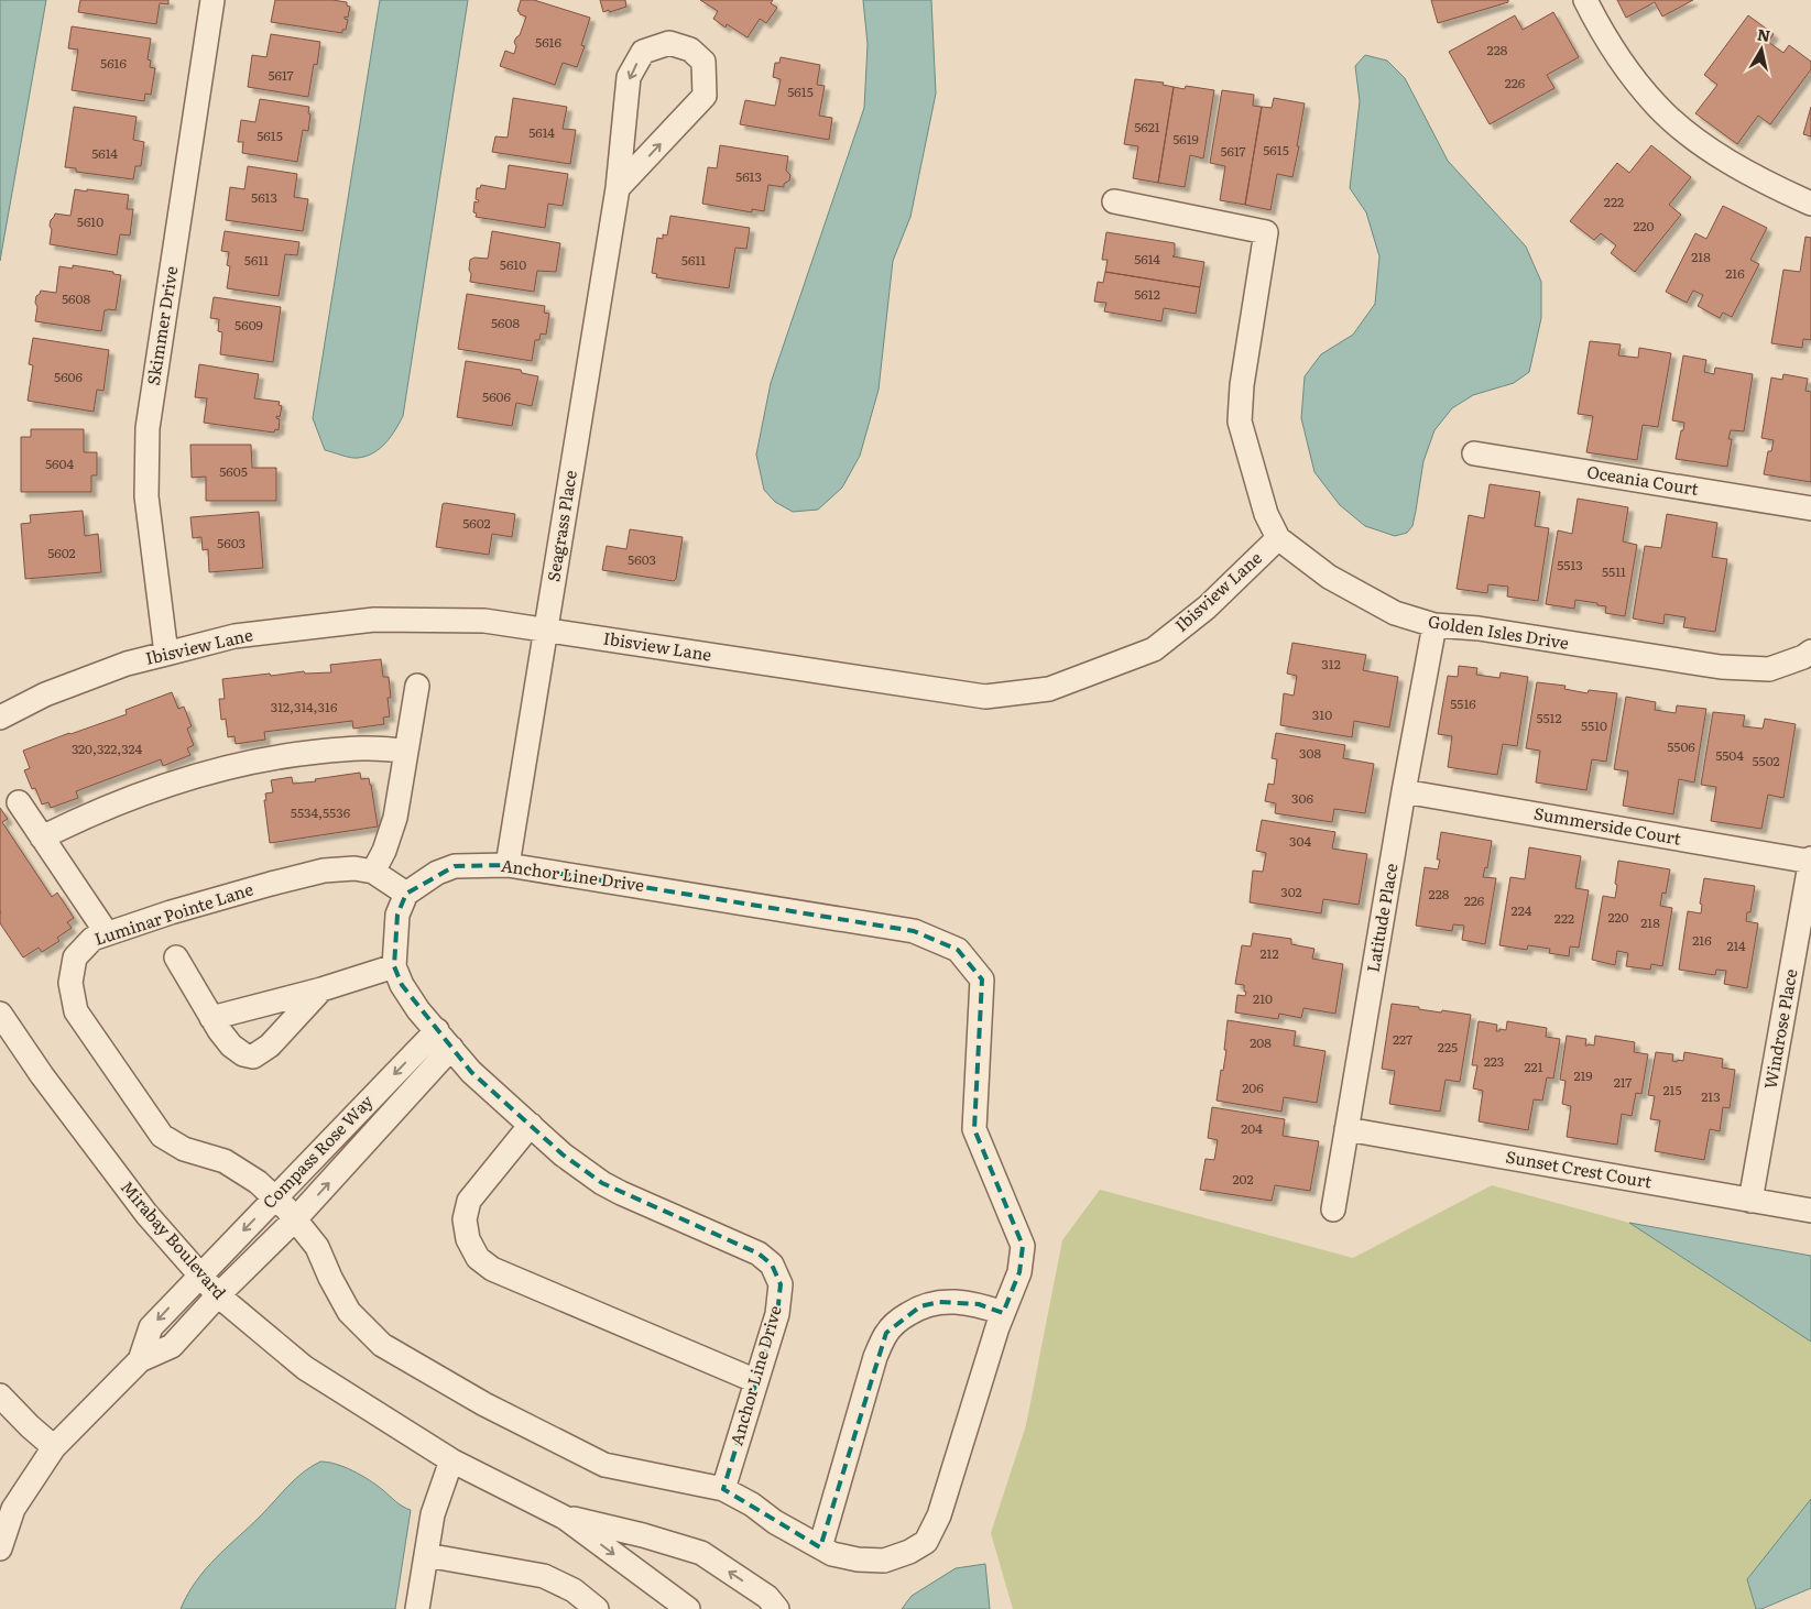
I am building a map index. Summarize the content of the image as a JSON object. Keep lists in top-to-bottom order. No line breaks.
{"streets":{"street":["Skimmer Drive","Oceania Court","Seagrass Place","Ibisview Lane","Golden Isles Drive","Summerside Court","Anchor Line Drive","Luminar Pointe Lane","Latitude Place","Windrose Place","Compass Rose Way","Sunset Crest Court","Mirabay Boulevard"]},"crossings":[["Skimmer Drive","Ibisview Lane"],["Seagrass Place","Ibisview Lane"],["Seagrass Place","Anchor Line Drive"],["Ibisview Lane","Golden Isles Drive"],["Golden Isles Drive","Latitude Place"],["Summerside Court","Latitude Place"],["Summerside Court","Windrose Place"],["Anchor Line Drive","Luminar Pointe Lane"],["Anchor Line Drive","Compass Rose Way"],["Luminar Pointe Lane","Compass Rose Way"],["Latitude Place","Sunset Crest Court"],["Windrose Place","Sunset Crest Court"],["Compass Rose Way","Mirabay Boulevard"]],"house_numbers":["5616","228","5616","5617","226","5615","5621","5614","5615","5619","5615","5617","5614","5613","5613","222","5610","220","218","5614","5611","5611","5610","216","5612","5608","5608","5609","5606","5606","5604","5605","5602","5603","5602","5603","5513","5511","312","5516","312,314,316","310","5512","5510","5506","320,322,324","308","5504","5502","306","5534,5536","304","302","228","226","224","220","222","218","216","214","212","210","227","208","225","223","221","219","217","206","215","213","204","202"],"north":"top"}
